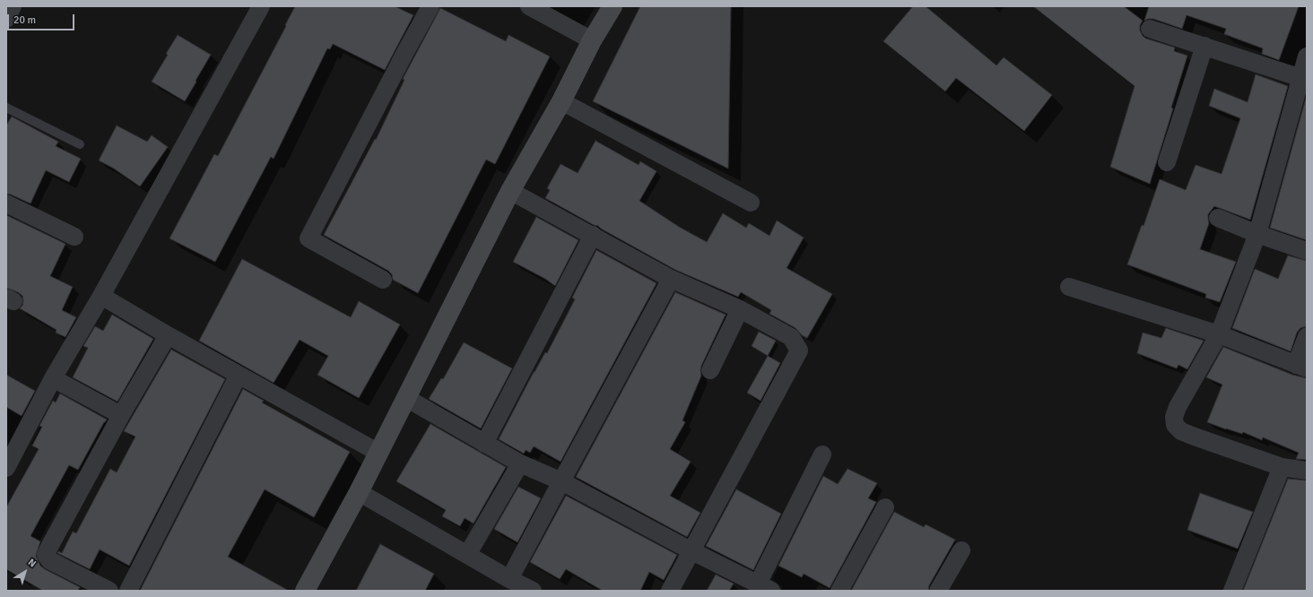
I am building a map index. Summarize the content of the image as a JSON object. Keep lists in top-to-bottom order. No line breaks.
{"scale_bar":"20 m","north":"top right"}
